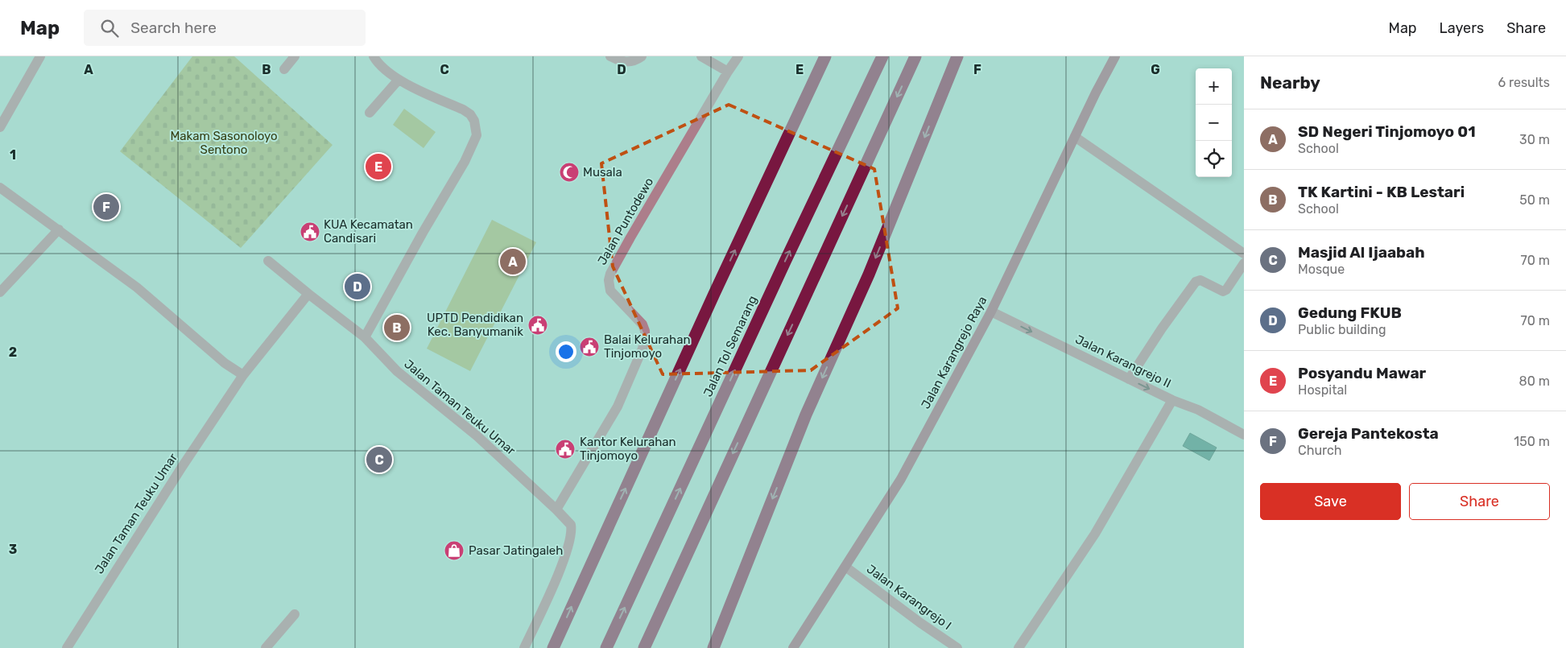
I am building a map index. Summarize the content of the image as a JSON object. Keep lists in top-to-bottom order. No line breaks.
{"streets":{"highway":["Jalan Tol Semarang"],"main road":["Jalan Karangrejo Raya"],"street":["Jalan Puntodewo","Jalan Karangrejo II","Jalan Taman Teuku Umar","Jalan Karangrejo I"]},"crossings":[["Jalan Puntodewo","Jalan Taman Teuku Umar"],["Jalan Karangrejo Raya","Jalan Karangrejo II"],["Jalan Karangrejo Raya","Jalan Karangrejo I"]],"one_way":["Jalan Karangrejo II"],"parks":["Makam Sasonoloyo Sentono"],"places":{"mosque":["Musala"],"public building":["KUA Kecamatan Candisari","UPTD Pendidikan Kec. Banyumanik","Balai Kelurahan Tinjomoyo","Kantor Kelurahan Tinjomoyo"],"shop":["Pasar Jatingaleh"]},"page":{"header":"Map","search":"Search here","nav":["Map","Layers","Share"],"heading":["Nearby","6 results"],"map_buttons":["+","−"],"list":[{"mark":"A","name":"SD Negeri Tinjomoyo 01","note":"School","value":"30 m"},{"mark":"B","name":"TK Kartini - KB Lestari","note":"School","value":"50 m"},{"mark":"C","name":"Masjid Al Ijaabah","note":"Mosque","value":"70 m"},{"mark":"D","name":"Gedung FKUB","note":"Public building","value":"70 m"},{"mark":"E","name":"Posyandu Mawar","note":"Hospital","value":"80 m"},{"mark":"F","name":"Gereja Pantekosta","note":"Church","value":"150 m"}],"pins":["E","F","A","D","B","C"],"buttons":["Save","Share"]},"grid":{"columns":["A","B","C","D","E","F","G"],"rows":["1","2","3"]}}
